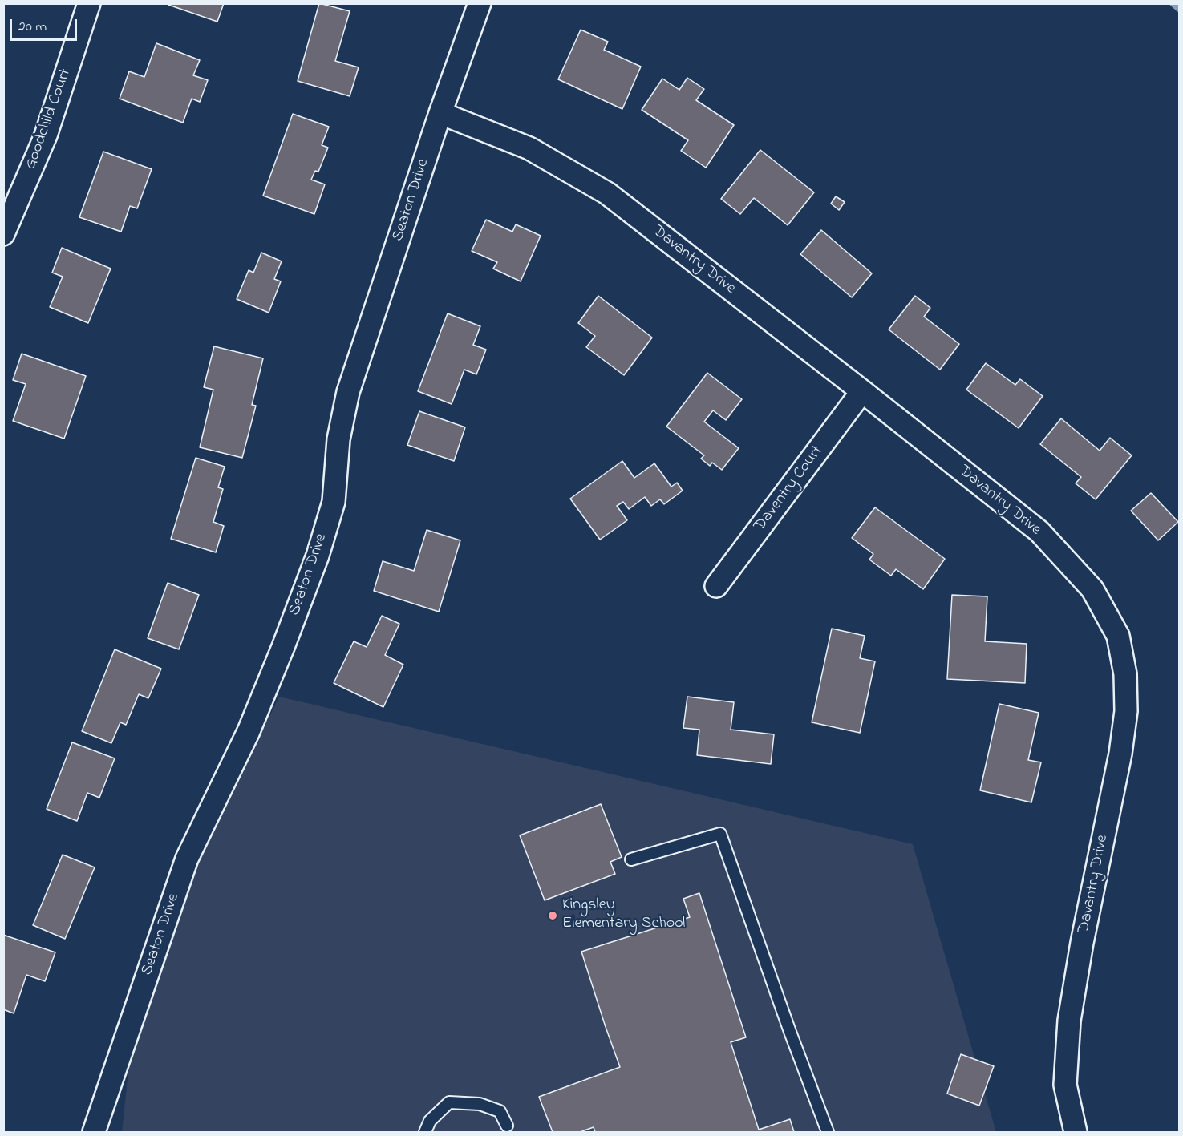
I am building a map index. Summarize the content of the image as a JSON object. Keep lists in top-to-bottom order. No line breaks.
{"streets":{"street":["Goodchild Court","Seaton Drive","Davantry Drive","Daventry Court"]},"crossings":[["Seaton Drive","Davantry Drive"],["Davantry Drive","Daventry Court"]],"places":["Kingsley Elementary School"],"scale_bar":"20 m"}
